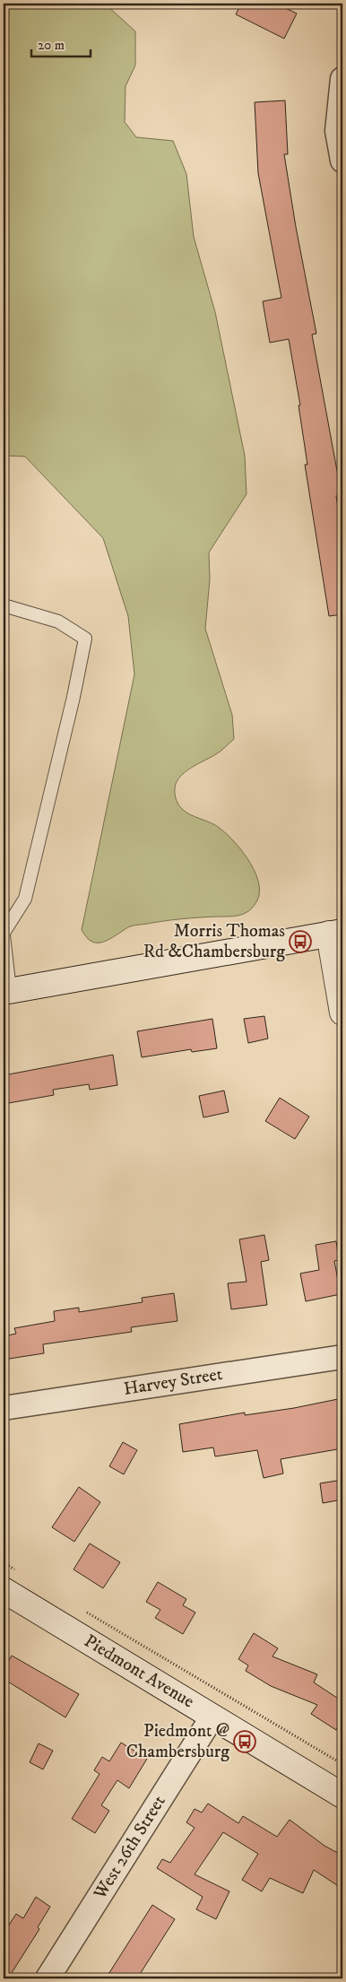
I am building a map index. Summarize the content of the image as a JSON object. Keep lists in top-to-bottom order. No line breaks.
{"streets":{"main road":["Piedmont Avenue"],"street":["Harvey Street","West 26th Street"]},"crossings":[["Piedmont Avenue","West 26th Street"]],"places":{"bus stop":["Morris Thomas Rd &Chambersburg","Piedmont @ Chambersburg"]},"scale_bar":"20 m"}
